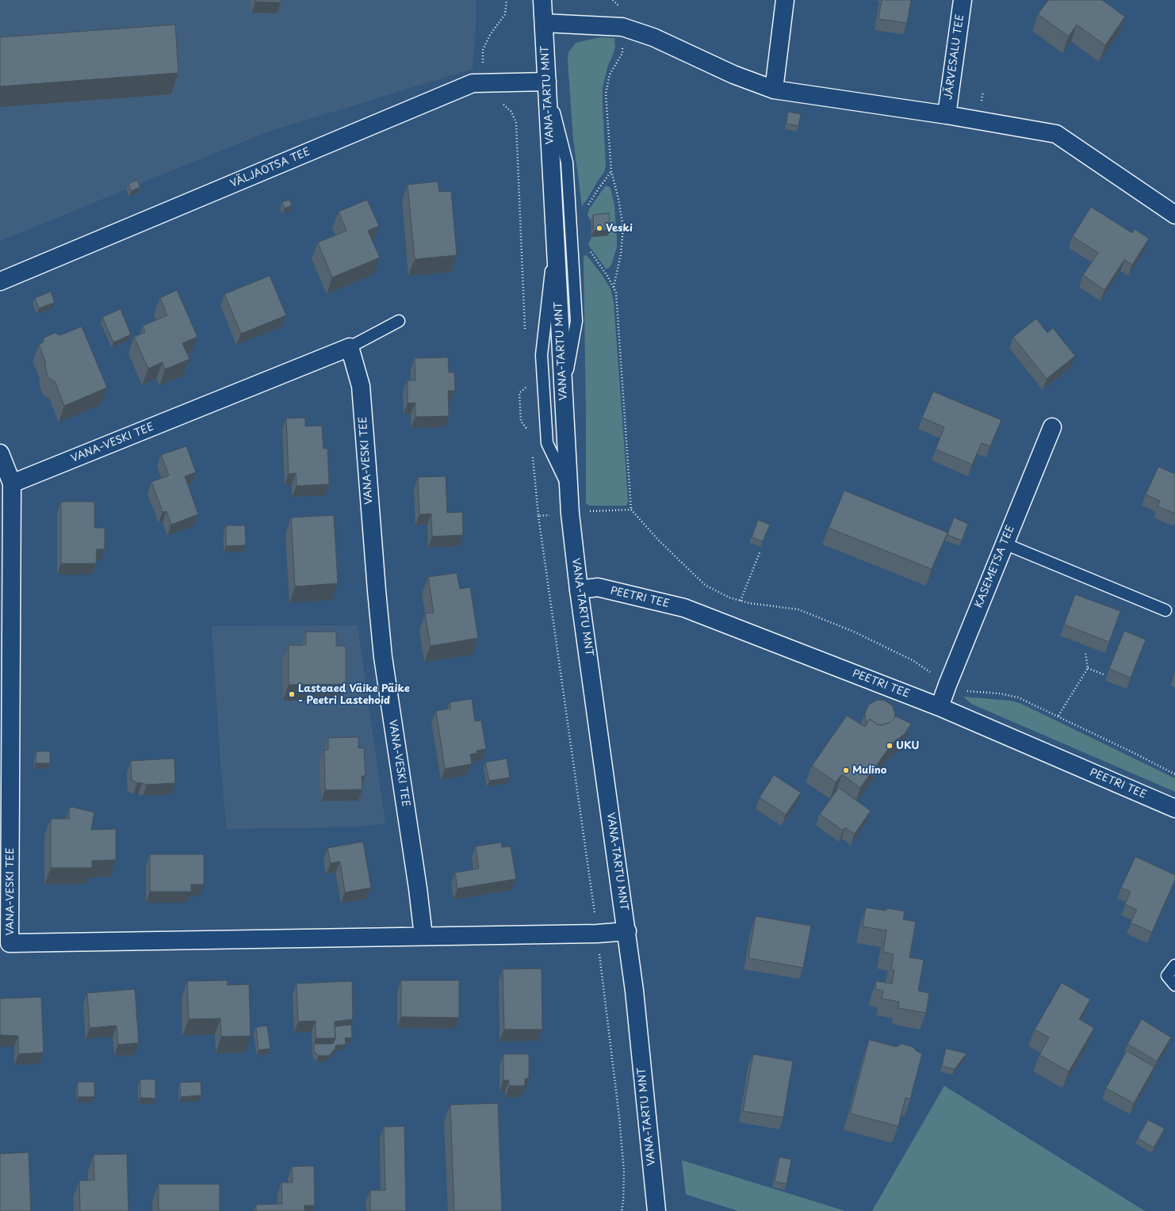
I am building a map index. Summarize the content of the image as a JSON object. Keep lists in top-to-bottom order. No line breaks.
{"streets":{"street":["JÄRVESALU TEE","VANA-TARTU MNT","VÄLJAOTSA TEE","VANA-VESKI TEE","KASEMETSA TEE","PEETRI TEE"]},"crossings":[["VANA-TARTU MNT","VÄLJAOTSA TEE"],["VANA-TARTU MNT","VANA-VESKI TEE"],["VANA-TARTU MNT","PEETRI TEE"],["KASEMETSA TEE","PEETRI TEE"]],"places":["Veski","Lasteaed Väike Päike - Peetri Lastehoid","UKU","Mulino"]}
